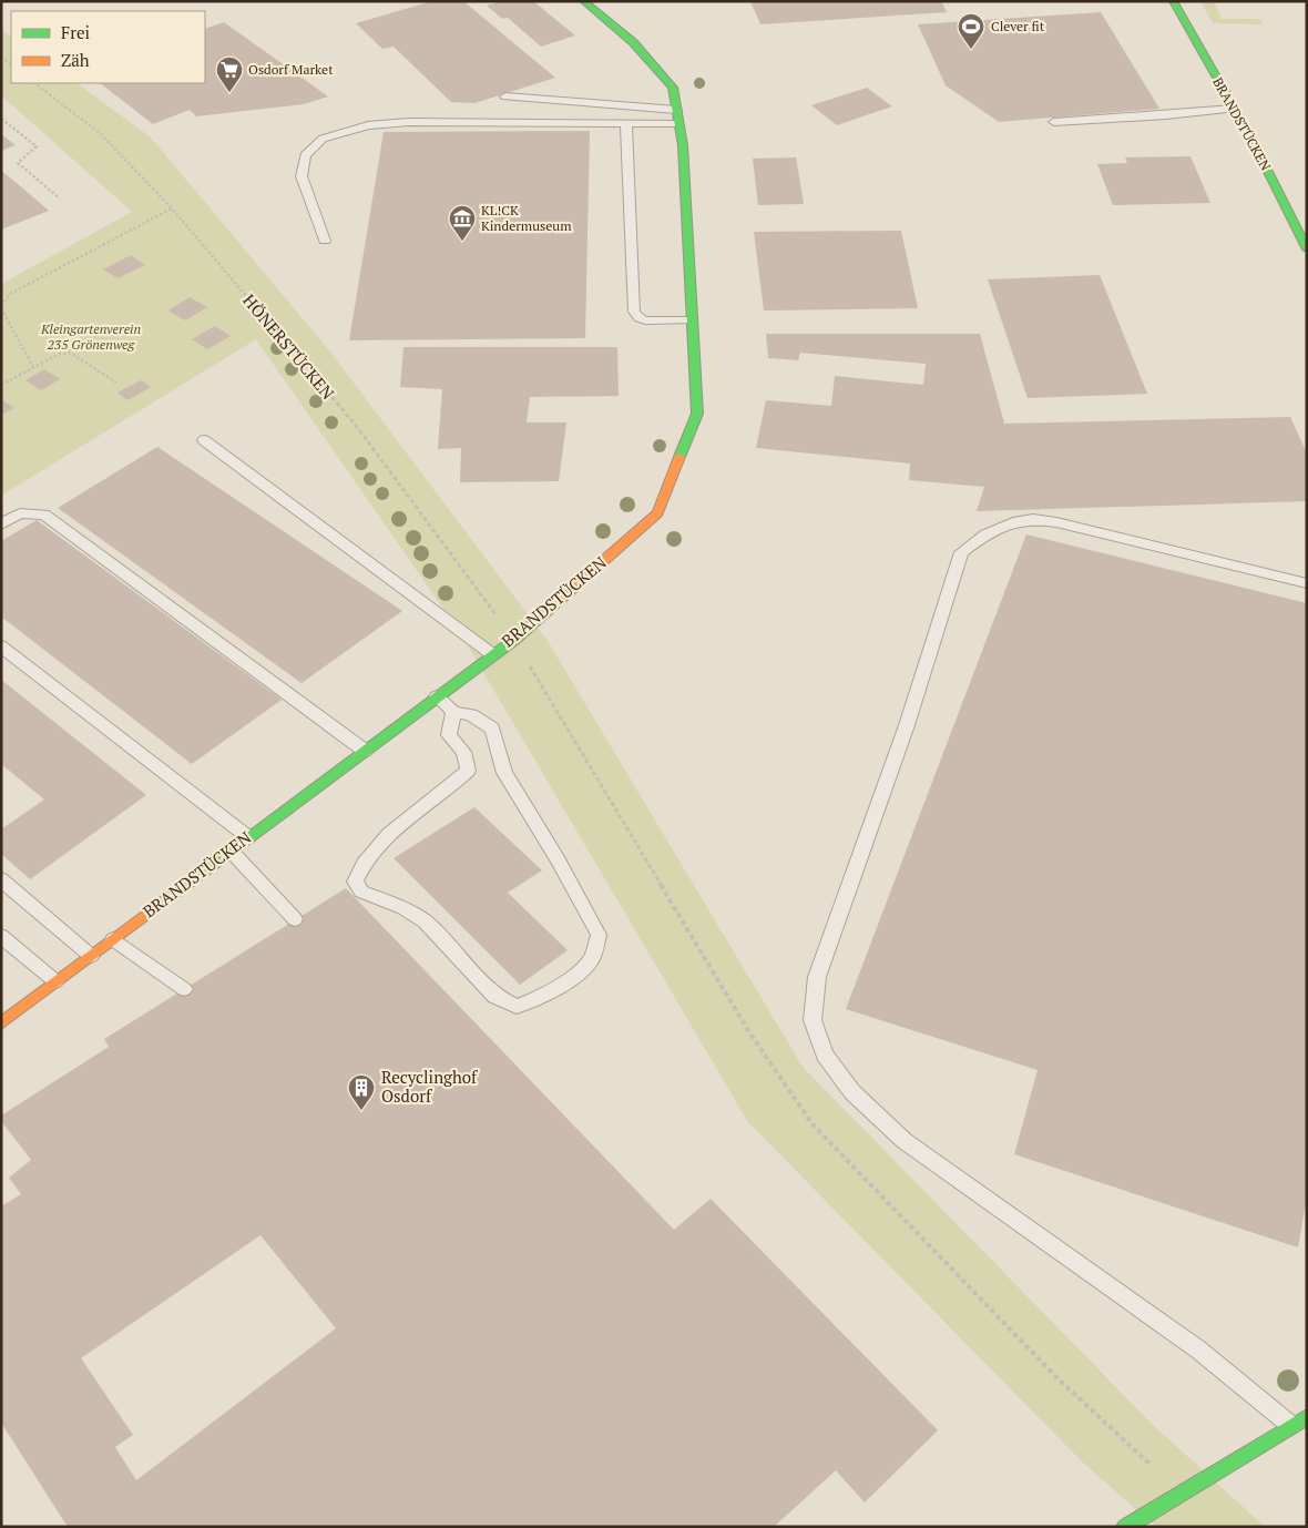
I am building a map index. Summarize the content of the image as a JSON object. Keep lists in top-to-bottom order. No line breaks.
{"streets":{"street":["BRANDSTÜCKEN"],"path":["HÖNERSTÜCKEN"]},"crossings":[["BRANDSTÜCKEN","HÖNERSTÜCKEN"]],"parks":["Kleingartenverein 235 Grönenweg"],"places":{"sports":["Clever fit"],"supermarket":["Osdorf Market"],"museum":["KL!CK Kindermuseum"],"building":["Recyclinghof Osdorf"]},"legend":["Frei","Zäh"]}
